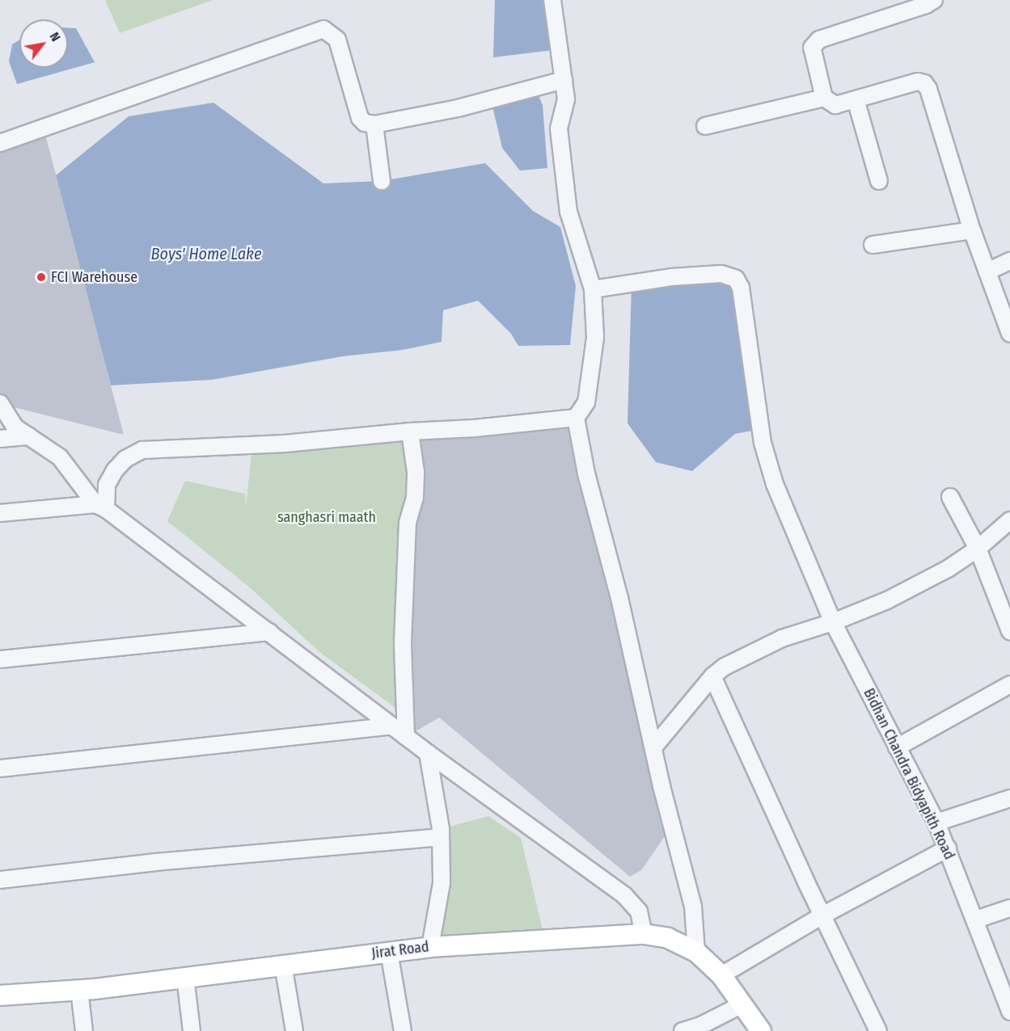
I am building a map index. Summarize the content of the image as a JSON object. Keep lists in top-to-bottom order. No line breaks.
{"streets":{"main road":["Jirat Road"],"street":["Bidhan Chandra Bidyapith Road"]},"water":["Boys' Home Lake"],"parks":["sanghasri maath"],"places":["FCI Warehouse"],"north":"top right"}
